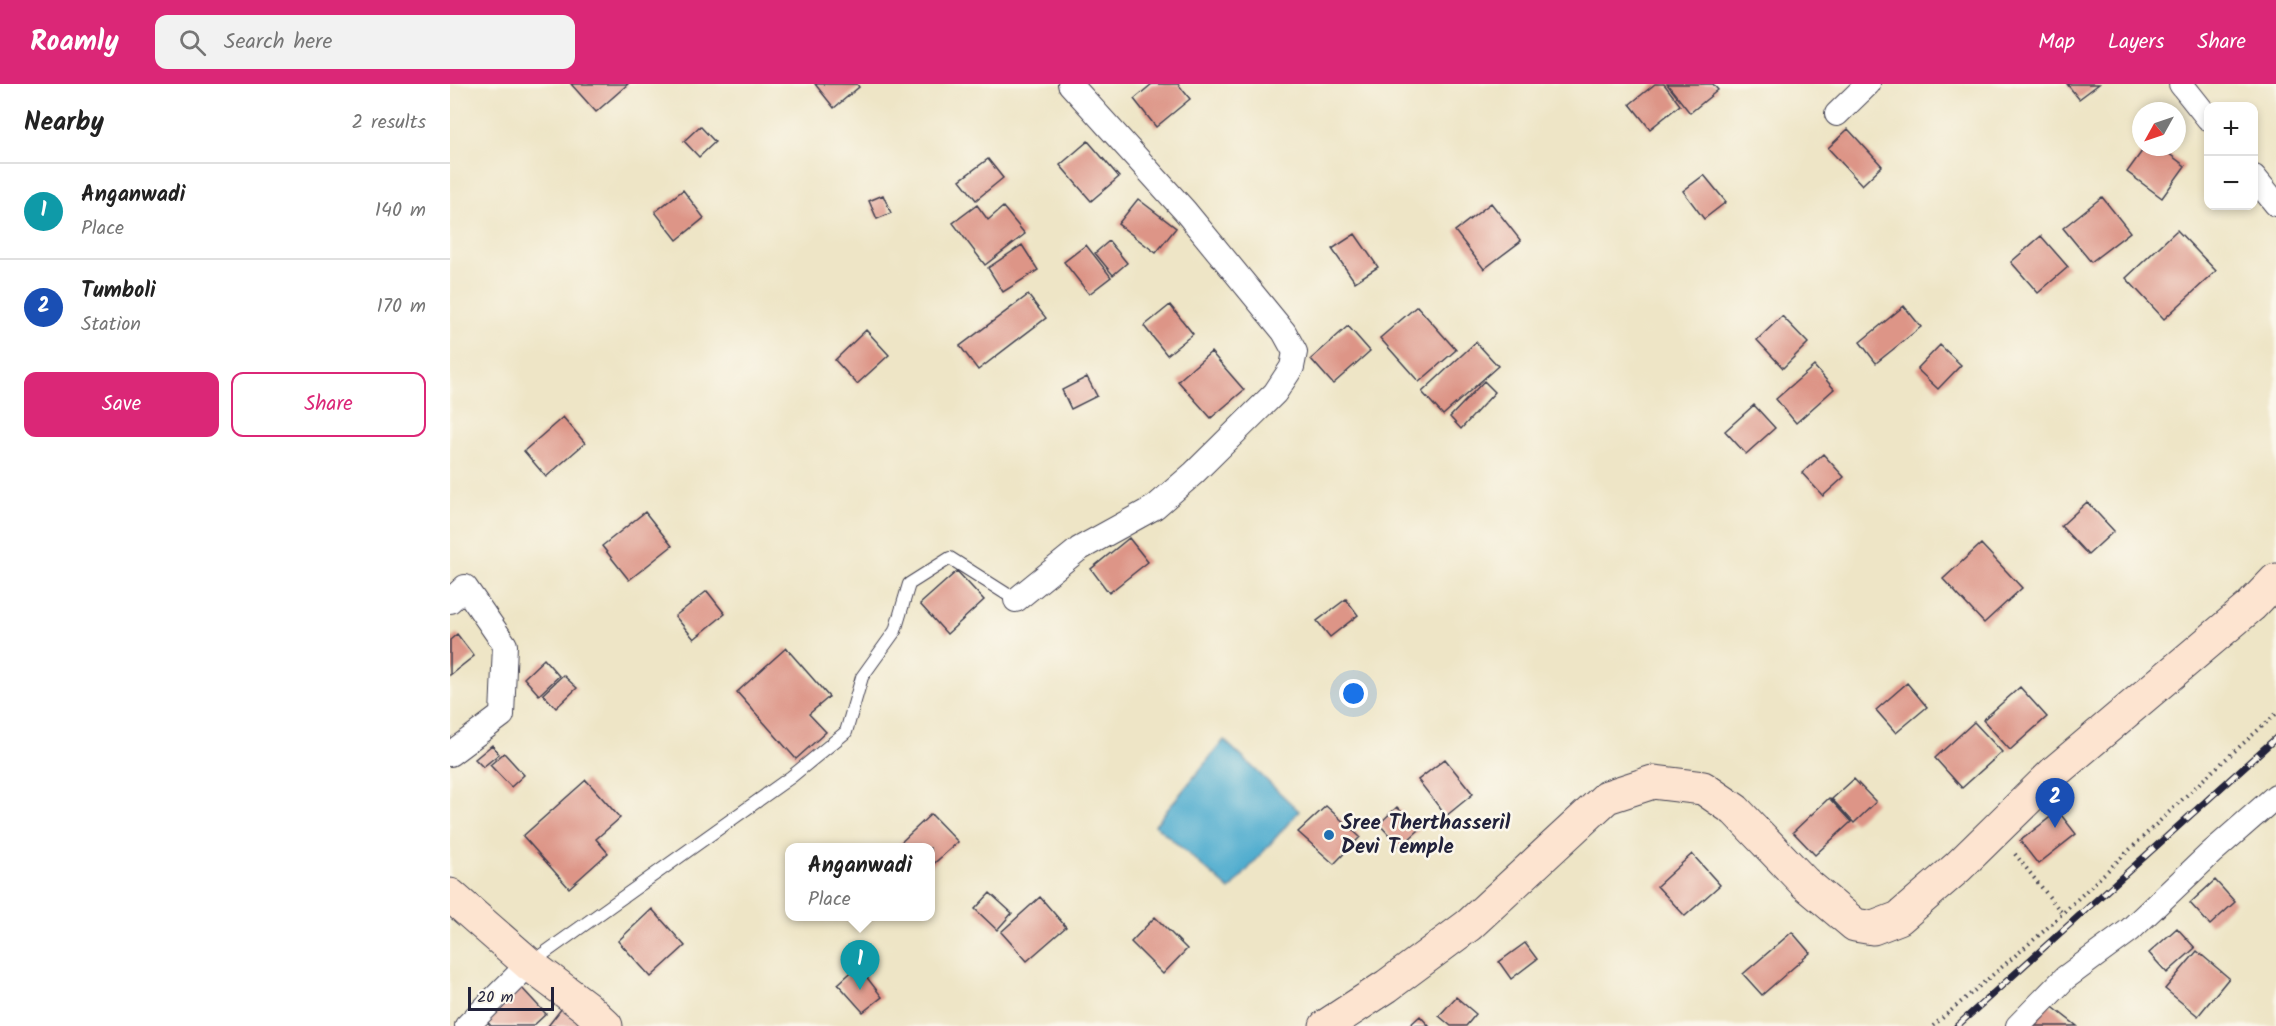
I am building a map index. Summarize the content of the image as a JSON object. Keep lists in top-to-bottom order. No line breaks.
{"places":["Sree Therthasseril Devi Temple"],"scale_bar":"20 m","north":"bottom left","page":{"header":"Roamly","search":"Search here","nav":["Map","Layers","Share"],"heading":["Nearby","2 results"],"map_buttons":["+","−"],"list":[{"mark":"1","name":"Anganwadi","note":"Place","value":"140 m"},{"mark":"2","name":"Tumboli","note":"Station","value":"170 m"}],"buttons":["Save","Share"],"pins":["2","1"],"popup":["Anganwadi","Place"],"scale":"20 m"}}
